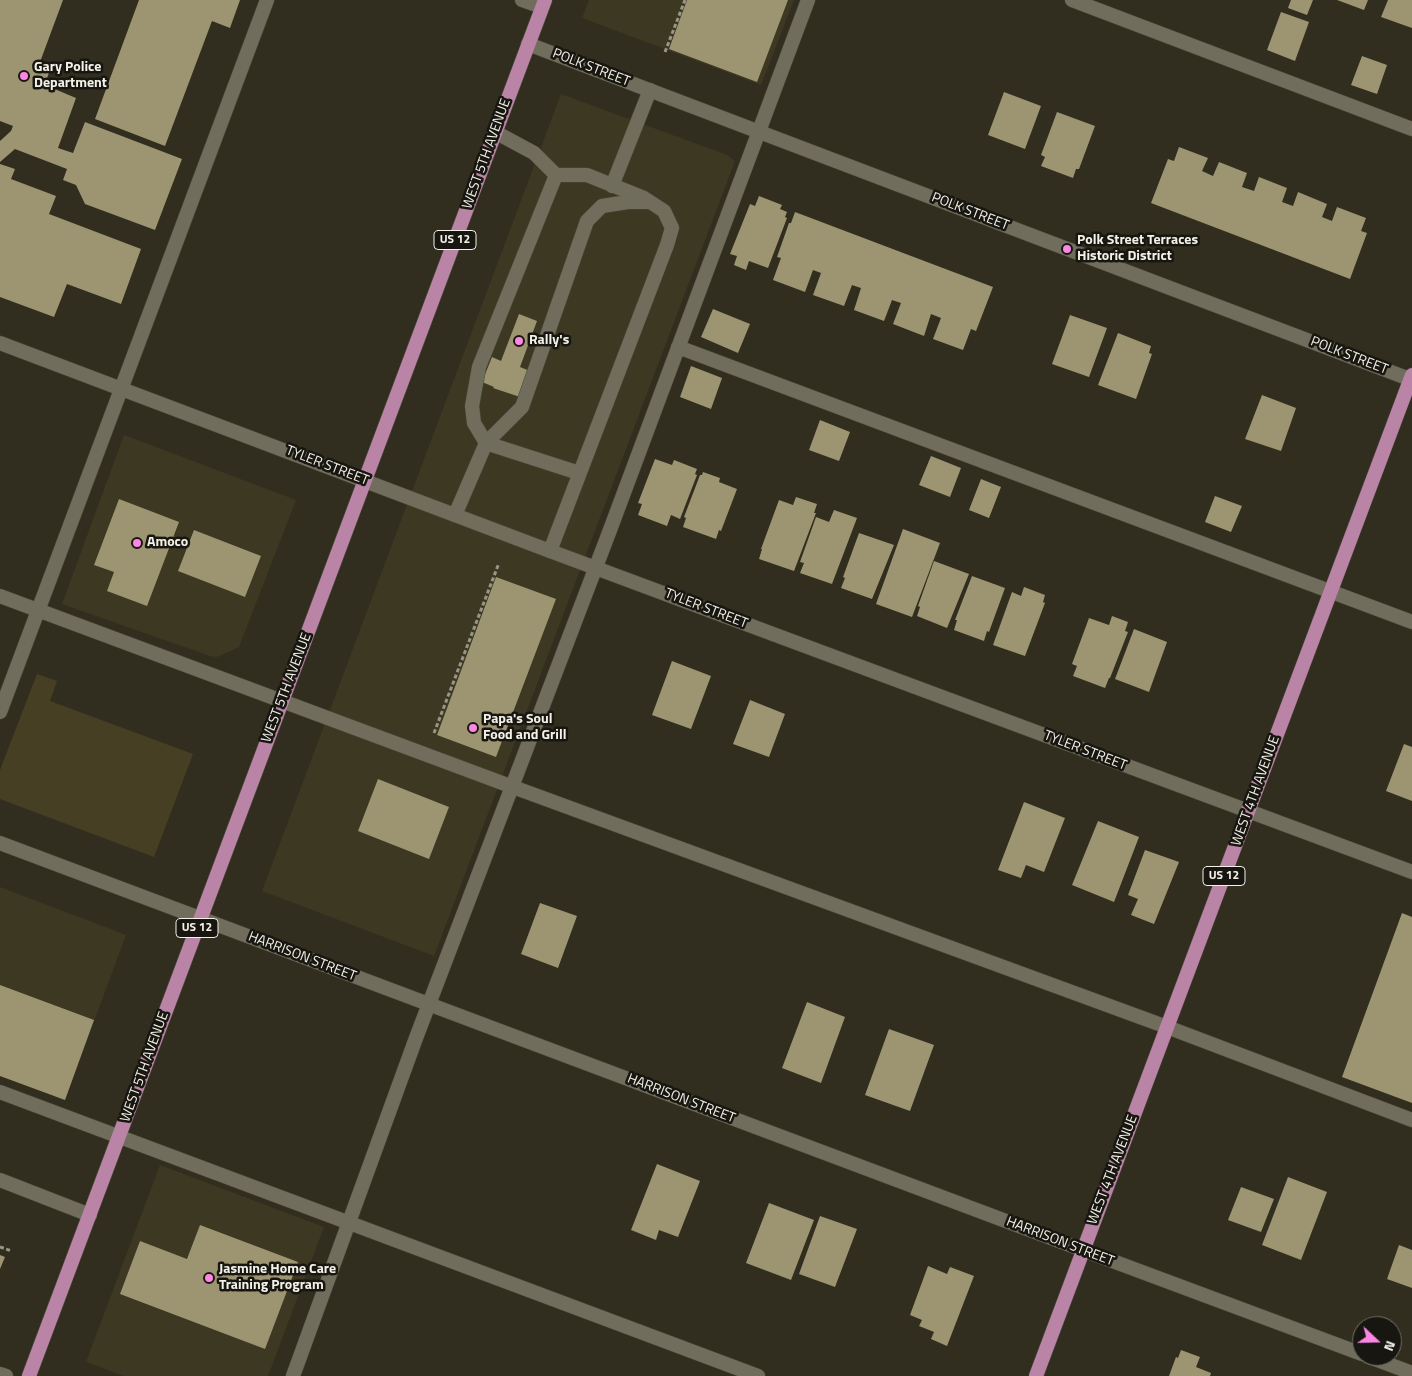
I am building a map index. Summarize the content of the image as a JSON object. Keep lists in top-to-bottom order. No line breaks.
{"streets":{"main road":["WEST 5TH AVENUE","US 12","WEST 4TH AVENUE"],"street":["POLK STREET","TYLER STREET","HARRISON STREET"]},"crossings":[["POLK STREET","WEST 5TH AVENUE"],["POLK STREET","WEST 4TH AVENUE"],["WEST 5TH AVENUE","TYLER STREET"],["WEST 5TH AVENUE","HARRISON STREET"],["TYLER STREET","WEST 4TH AVENUE"],["WEST 4TH AVENUE","HARRISON STREET"]],"places":["Gary Police Department","Polk Street Terraces Historic District","Rally's","Amoco","Papa's Soul Food and Grill","Jasmine Home Care Training Program"],"north":"right"}
